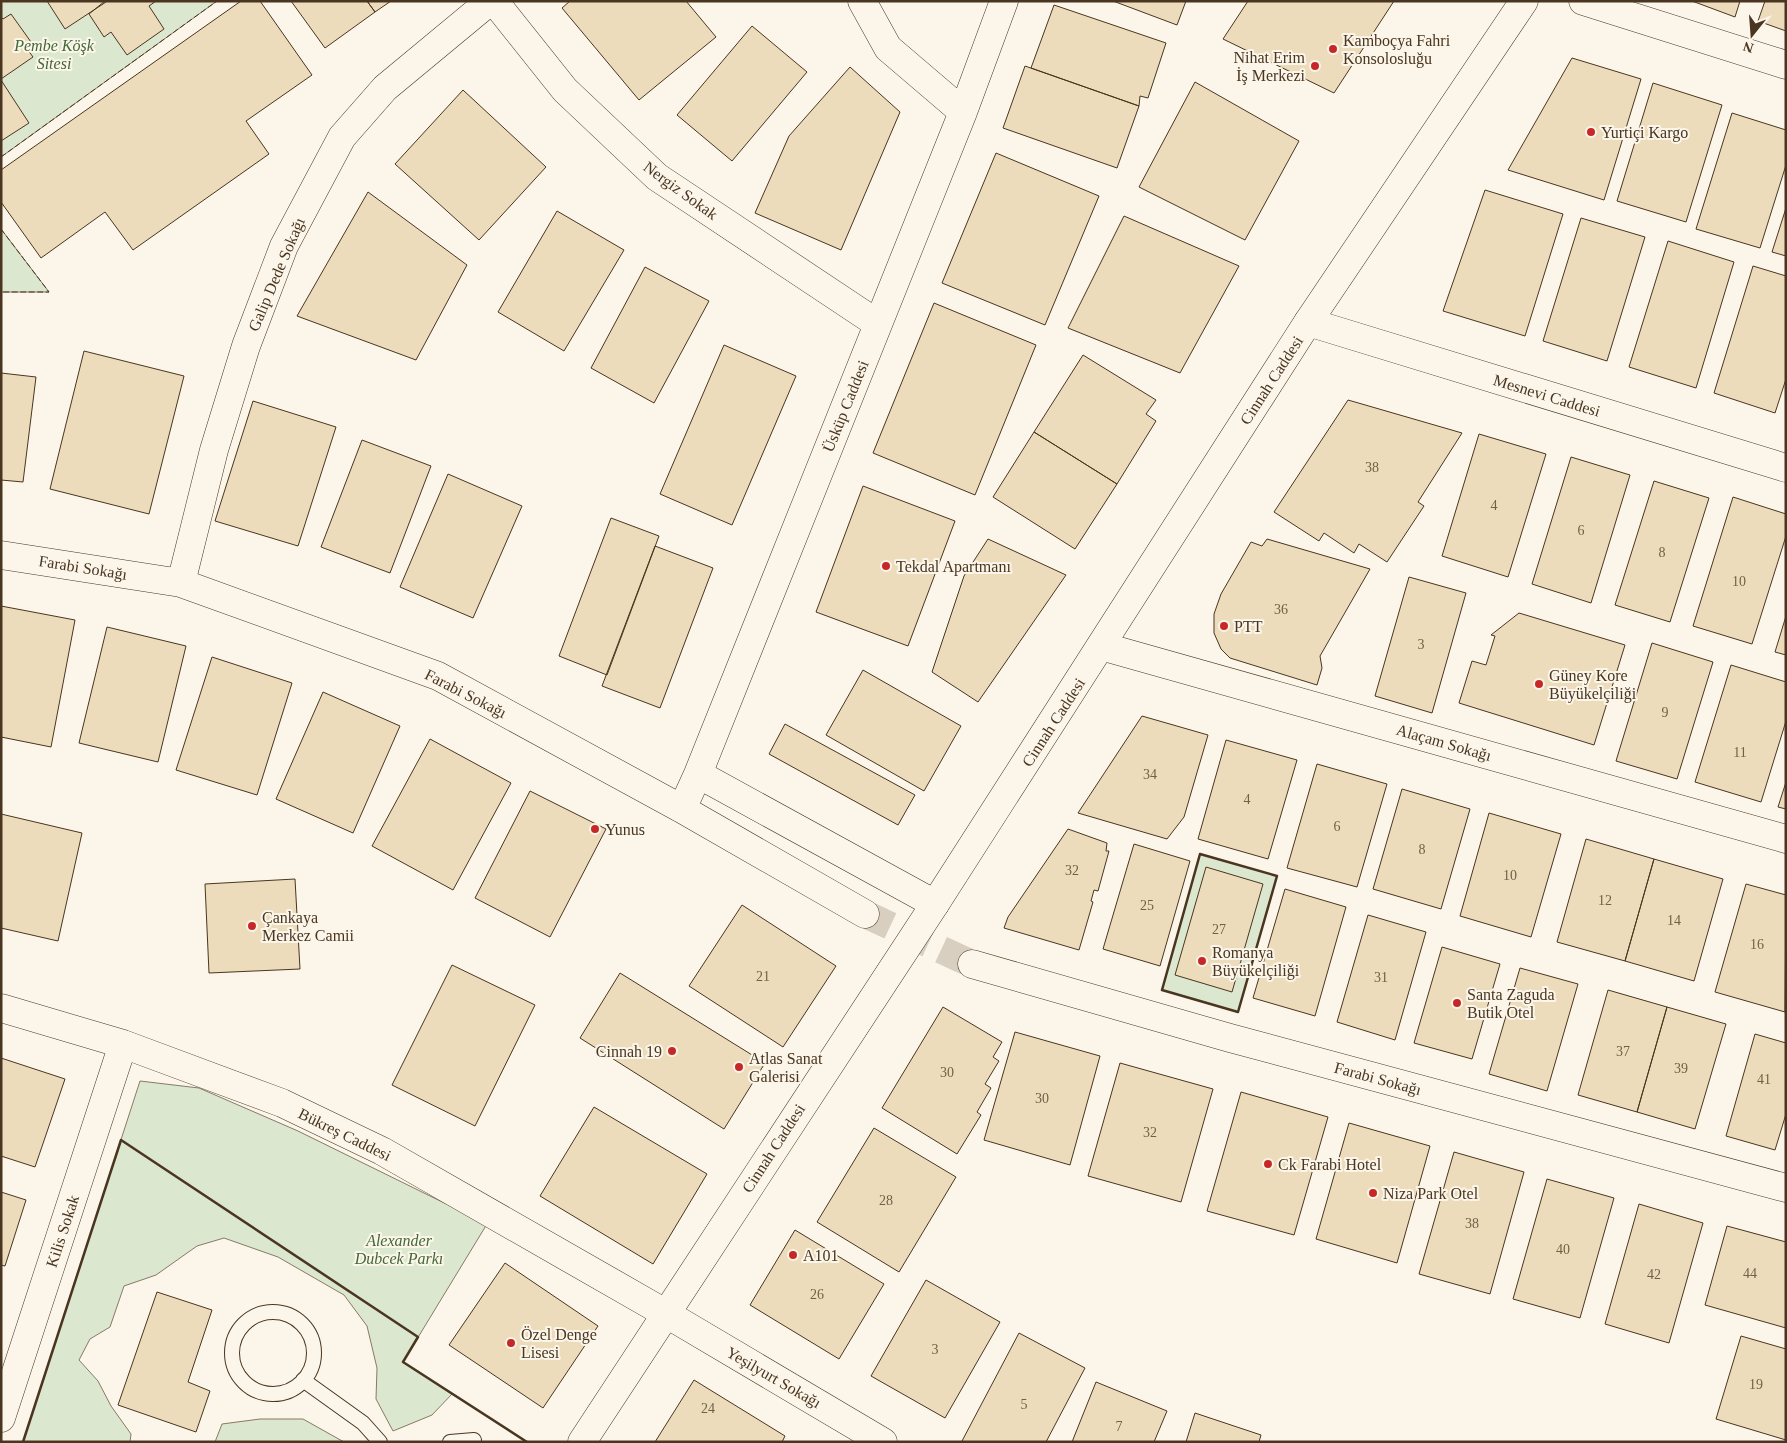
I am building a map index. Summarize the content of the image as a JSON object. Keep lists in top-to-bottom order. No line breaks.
{"streets":{"street":["Nergiz Sokak","Galip Dede Sokağı","Cinnah Caddesi","Mesnevi Caddesi","Üsküp Caddesi","Farabi Sokağı","Alaçam Sokağı","Bükreş Caddesi","Kilis Sokak","Yeşilyurt Sokağı"]},"crossings":[["Nergiz Sokak","Galip Dede Sokağı"],["Nergiz Sokak","Üsküp Caddesi"],["Galip Dede Sokağı","Farabi Sokağı"],["Cinnah Caddesi","Mesnevi Caddesi"],["Cinnah Caddesi","Alaçam Sokağı"],["Cinnah Caddesi","Bükreş Caddesi"],["Cinnah Caddesi","Yeşilyurt Sokağı"],["Üsküp Caddesi","Farabi Sokağı"],["Bükreş Caddesi","Kilis Sokak"],["Bükreş Caddesi","Yeşilyurt Sokağı"]],"parks":["Pembe Köşk Sitesi","Alexander Dubcek Parkı"],"places":["Kamboçya Fahri Konsolosluğu","Nihat Erim İş Merkezi","Yurtiçi Kargo","Tekdal Apartmanı","PTT","Güney Kore Büyükelçiliği","Yunus","Çankaya Merkez Camii","Romanya Büyükelçiliği","Santa Zaguda Butik Otel","Cinnah 19","Atlas Sanat Galerisi","Ck Farabi Hotel","Niza Park Otel","A101","Özel Denge Lisesi"],"house_numbers":["38","4","6","8","10","36","3","9","11","34","4","6","8","32","10","12","25","14","27","16","21","31","37","39","30","41","30","32","28","38","40","44","42","26","3","19","5","24","7"],"north":"bottom"}
